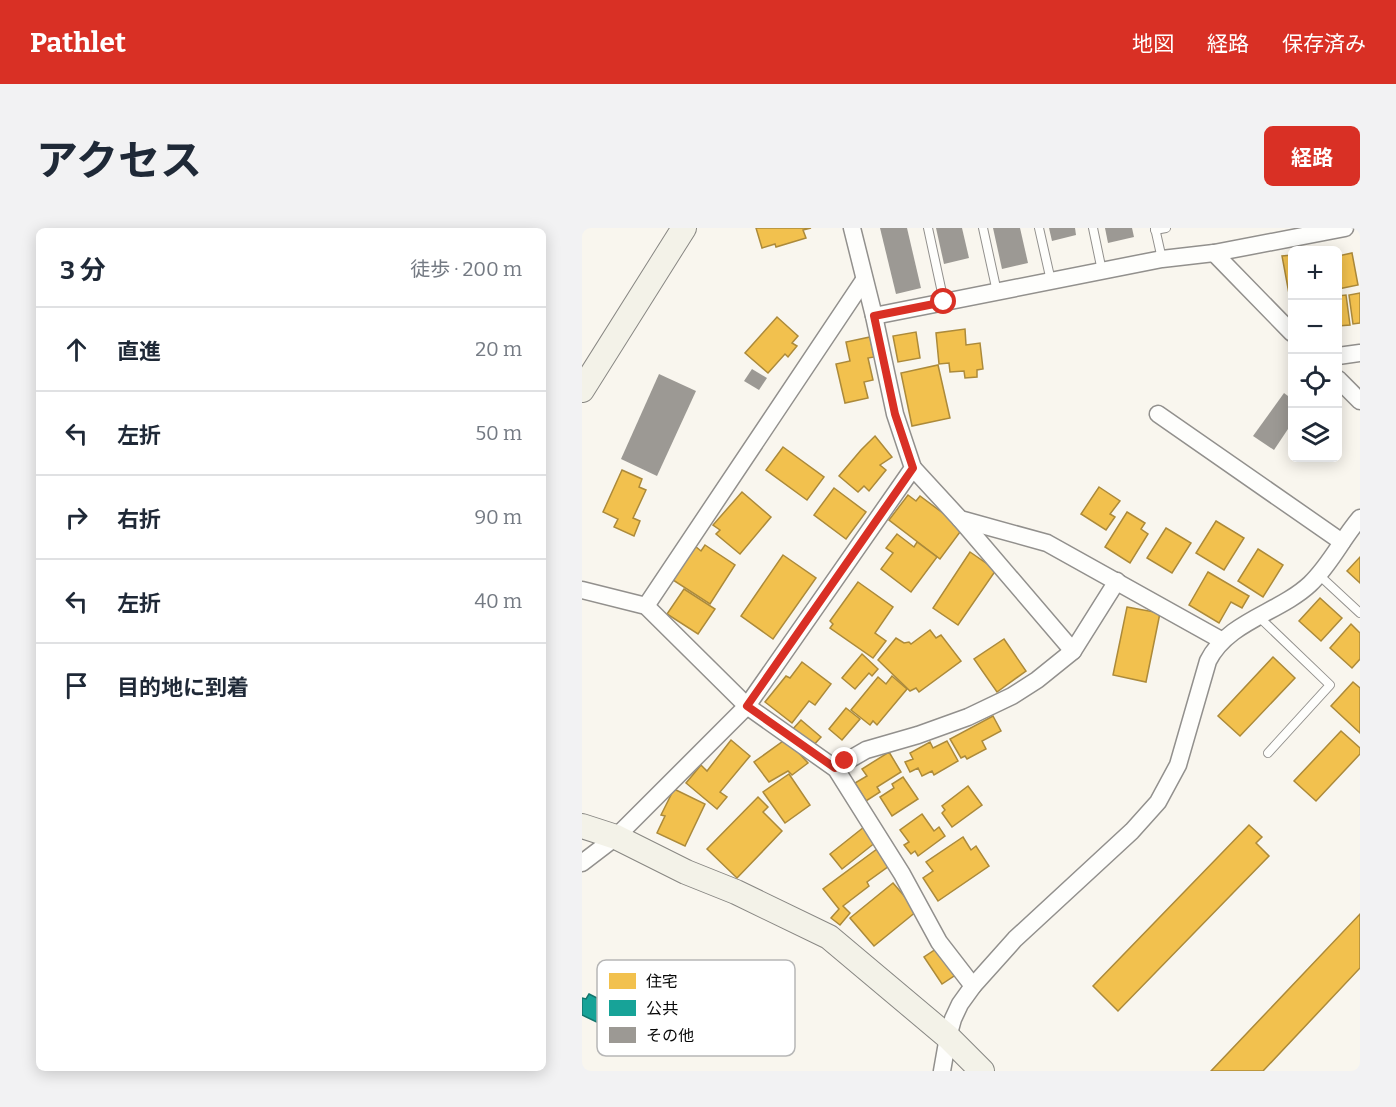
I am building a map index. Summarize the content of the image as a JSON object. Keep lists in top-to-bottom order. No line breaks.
{"legend":["住宅","公共","その他"],"page":{"header":"Pathlet","nav":["地図","経路","保存済み"],"title":"アクセス","buttons":"経路","heading":["3 分","徒歩 · 200 m"],"map_buttons":["+","−"],"list":[["直進","20 m"],["左折","50 m"],["右折","90 m"],["左折","40 m"],"目的地に到着"]}}
